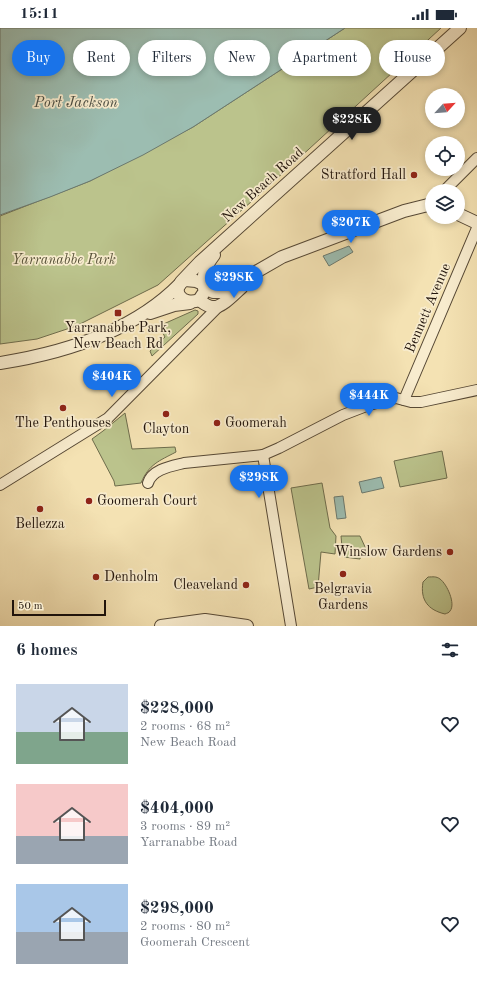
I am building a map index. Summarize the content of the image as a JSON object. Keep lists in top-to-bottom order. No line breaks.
{"streets":{"street":["New Beach Road","Bennett Avenue"]},"water":["Port Jackson"],"parks":["Yarranabbe Park"],"places":{"other":["Stratford Hall","The Penthouses","Clayton","Goomerah","Goomerah Court","Bellezza","Winslow Gardens","Belgravia Gardens","Denholm","Cleaveland"],"transit":["Yarranabbe Park, New Beach Rd"]},"scale_bar":"50 m","north":"top right","page":{"status":"15:11","chip":["Buy","Rent","Filters","New","Apartment","House"],"price":["$228K","$207K","$298K","$404K","$444K","$298K"],"scale":"50 m","heading":"6 homes","list":[{"name":"$228,000","note":"2 rooms · 68 m² · New Beach Road"},{"name":"$404,000","note":"3 rooms · 89 m² · Yarranabbe Road"},{"name":"$298,000","note":"2 rooms · 80 m² · Goomerah Crescent"}]}}
